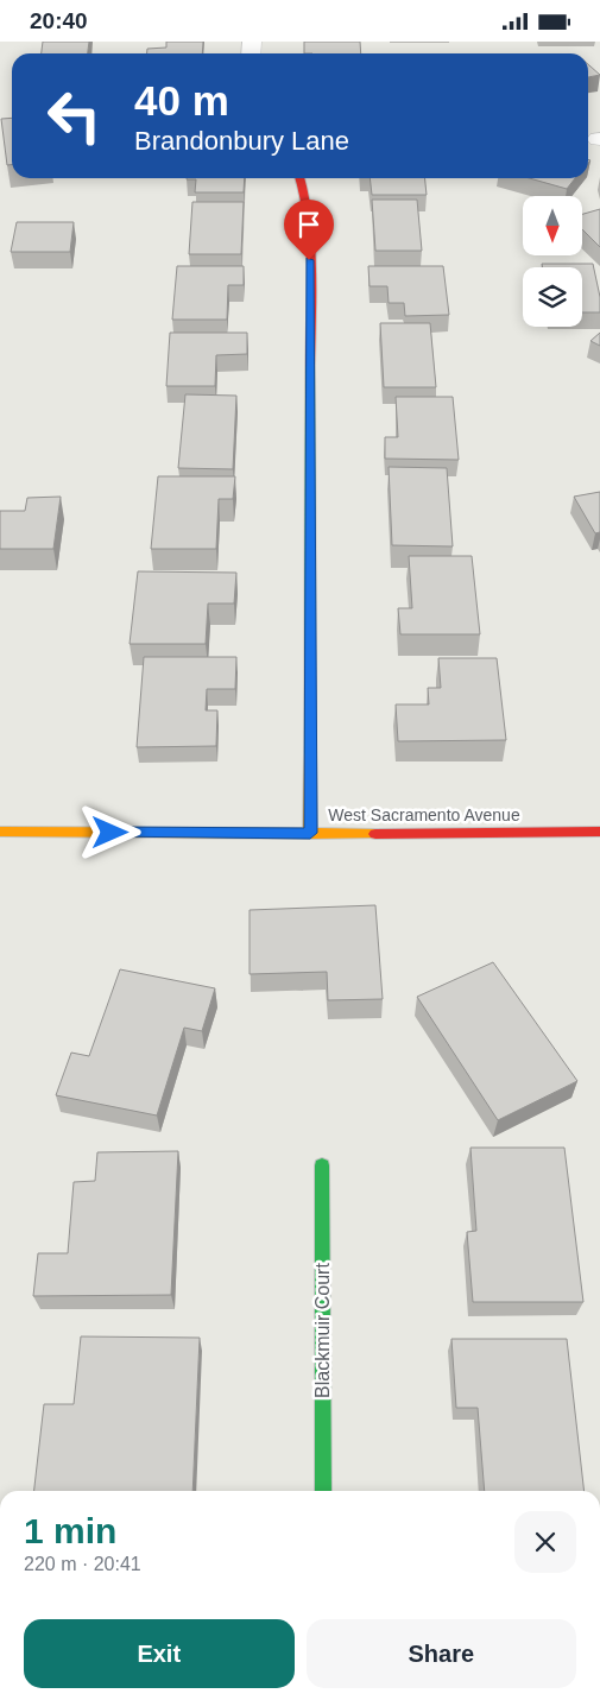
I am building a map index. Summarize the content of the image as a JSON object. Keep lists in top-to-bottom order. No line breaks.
{"streets":{"street":["West Sacramento Avenue","Blackmuir Court"]},"north":"bottom","page":{"status":"20:40","turn":["40 m","Brandonbury Lane"],"heading":["1 min","220 m · 20:41"],"buttons":["Exit","Share"]}}
